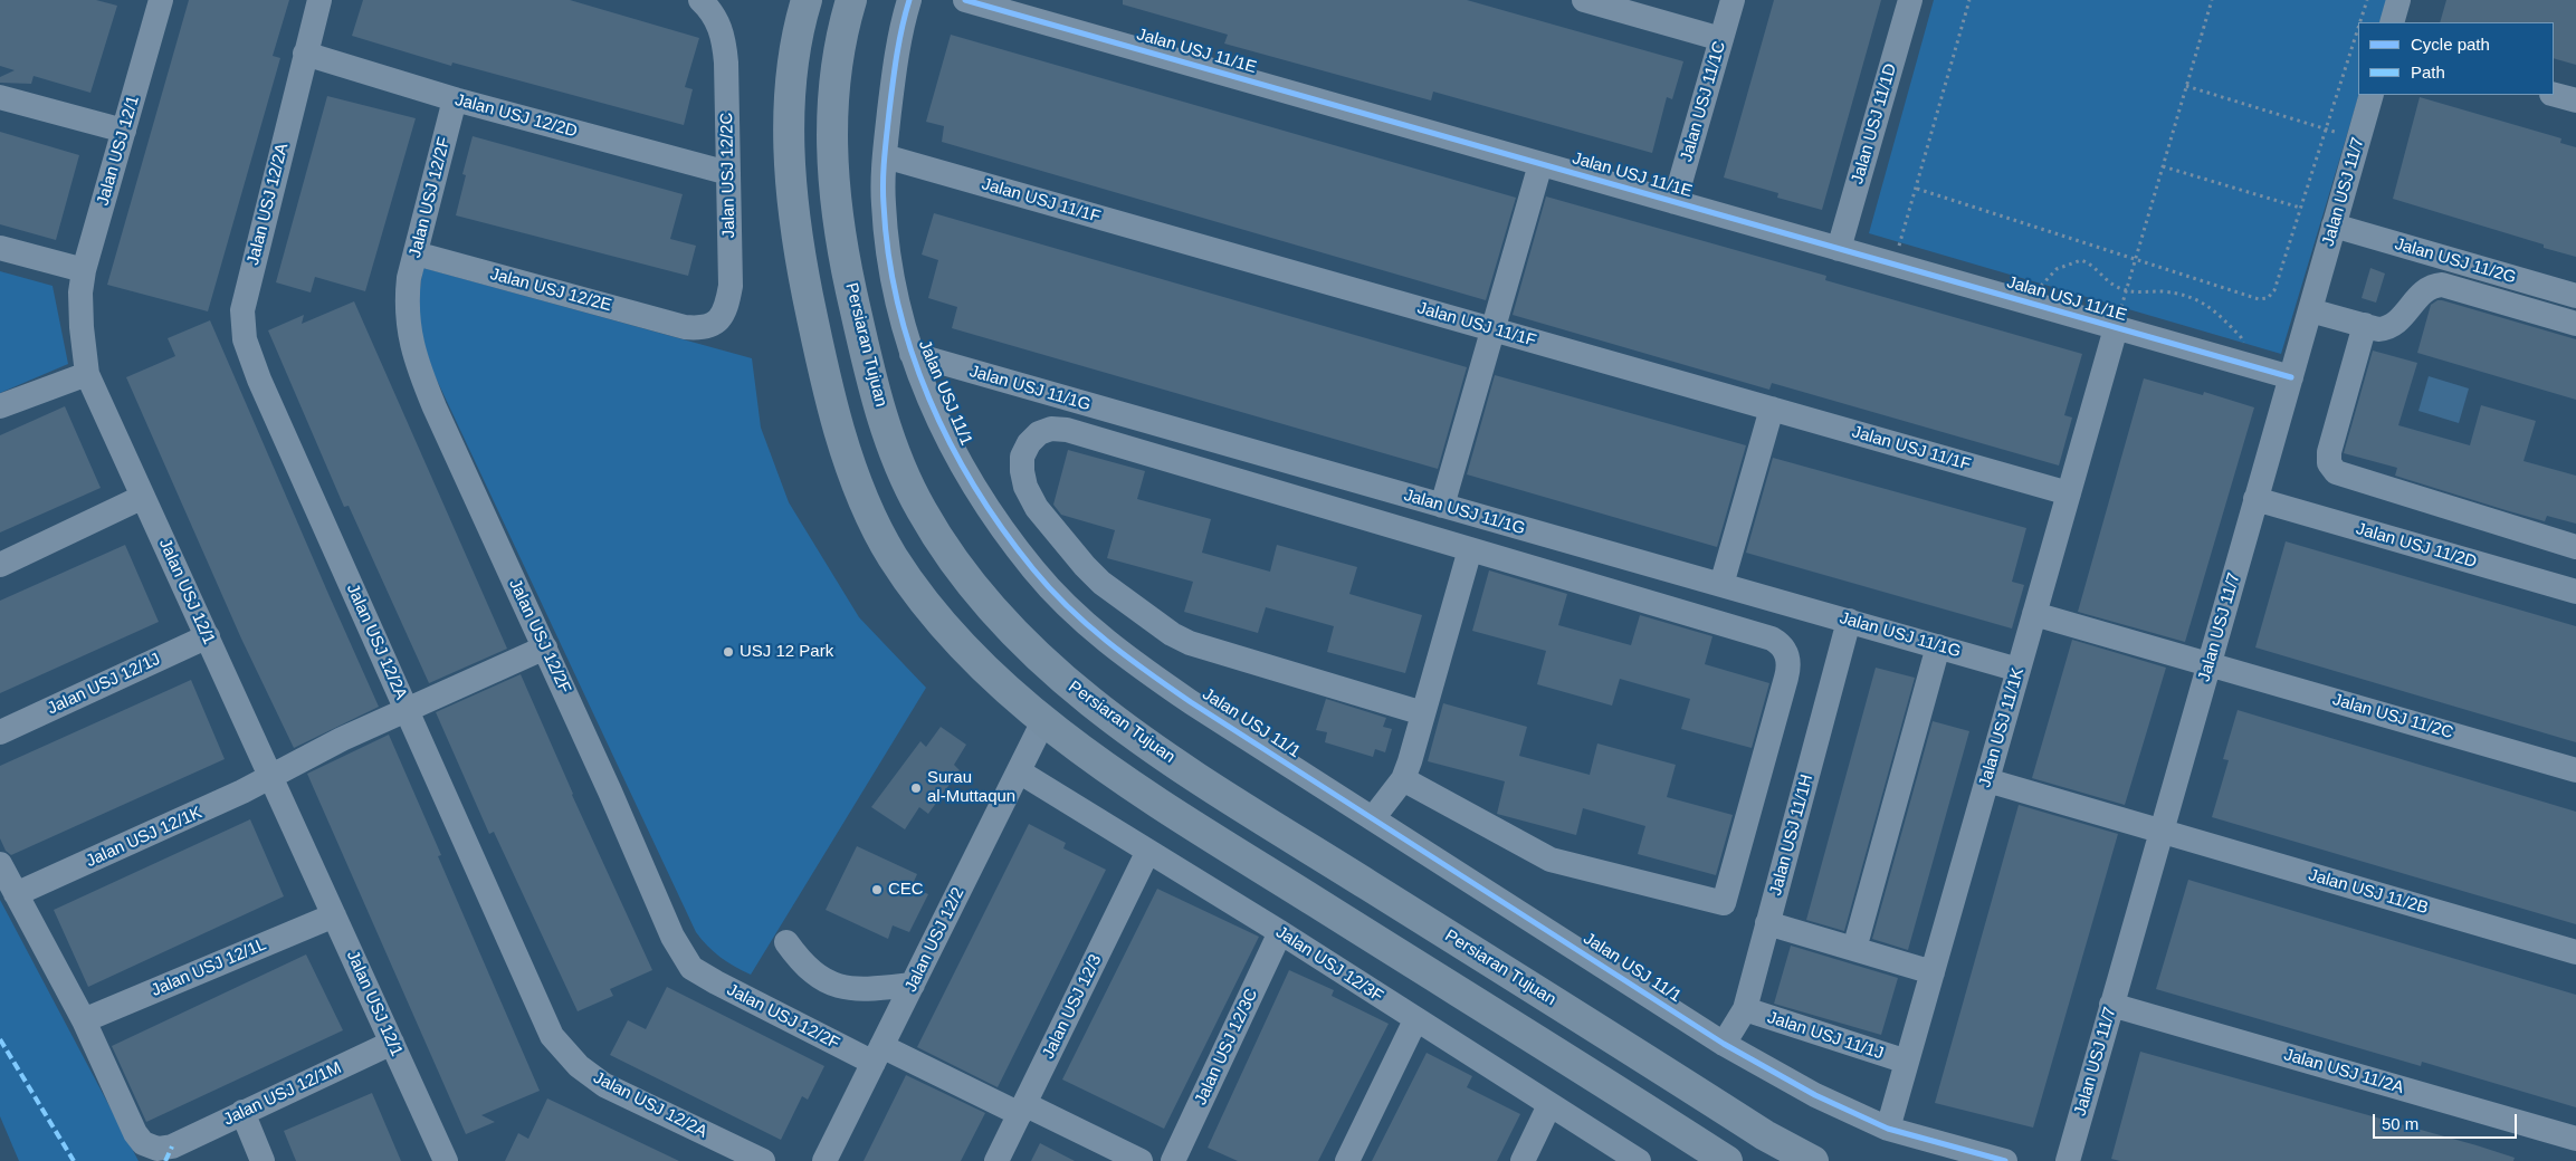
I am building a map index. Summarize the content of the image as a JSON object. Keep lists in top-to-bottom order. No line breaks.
{"streets":{"main road":["Persiaran Tujuan"],"street":["Jalan USJ 11/1E","Jalan USJ 11/1C","Jalan USJ 12/2D","Jalan USJ 11/1D","Jalan USJ 12/1","Jalan USJ 12/2C","Jalan USJ 11/7","Jalan USJ 12/2F","Jalan USJ 11/1F","Jalan USJ 12/2A","Jalan USJ 11/2G","Jalan USJ 12/2E","Jalan USJ 11/1G","Jalan USJ 11/1","Jalan USJ 11/2D","Jalan USJ 12/1J","Jalan USJ 11/2C","Jalan USJ 11/1K","Jalan USJ 11/1H","Jalan USJ 12/1K","Jalan USJ 11/2B","Jalan USJ 12/2","Jalan USJ 12/3F","Jalan USJ 12/1L","Jalan USJ 12/3","Jalan USJ 11/1J","Jalan USJ 12/3C","Jalan USJ 11/2A","Jalan USJ 12/1M"]},"crossings":[["Jalan USJ 11/1E","Jalan USJ 11/1C"],["Jalan USJ 11/1E","Jalan USJ 11/1D"],["Jalan USJ 11/1E","Jalan USJ 11/7"],["Jalan USJ 11/1E","Jalan USJ 11/1K"],["Jalan USJ 12/2D","Jalan USJ 12/2C"],["Jalan USJ 12/2D","Jalan USJ 12/2F"],["Jalan USJ 12/2D","Jalan USJ 12/2A"],["Jalan USJ 12/1","Jalan USJ 12/1J"],["Jalan USJ 12/1","Jalan USJ 12/1K"],["Jalan USJ 12/1","Jalan USJ 12/1L"],["Jalan USJ 12/1","Jalan USJ 12/1M"],["Jalan USJ 12/2C","Jalan USJ 12/2E"],["Jalan USJ 11/7","Jalan USJ 11/2G"],["Jalan USJ 11/7","Jalan USJ 11/2D"],["Jalan USJ 11/7","Jalan USJ 11/2C"],["Jalan USJ 11/7","Jalan USJ 11/2B"],["Jalan USJ 11/7","Jalan USJ 11/2A"],["Jalan USJ 12/2F","Jalan USJ 12/2E"],["Jalan USJ 12/2F","Jalan USJ 12/1K"],["Jalan USJ 12/2F","Jalan USJ 12/2"],["Jalan USJ 12/2F","Jalan USJ 12/3"],["Jalan USJ 11/1F","Jalan USJ 11/1"],["Jalan USJ 11/1F","Jalan USJ 11/1K"],["Jalan USJ 12/2A","Jalan USJ 12/1K"],["Jalan USJ 11/1G","Jalan USJ 11/1"],["Jalan USJ 11/1G","Jalan USJ 11/1K"],["Jalan USJ 11/1G","Jalan USJ 11/1H"],["Jalan USJ 11/1","Jalan USJ 11/1K"],["Jalan USJ 11/1","Jalan USJ 11/1H"],["Jalan USJ 11/2C","Jalan USJ 11/1K"],["Jalan USJ 11/1K","Jalan USJ 11/2B"],["Jalan USJ 11/1K","Jalan USJ 11/1J"],["Jalan USJ 11/1H","Jalan USJ 11/1J"],["Jalan USJ 12/2","Jalan USJ 12/3F"],["Jalan USJ 12/3F","Jalan USJ 12/3"],["Jalan USJ 12/3F","Jalan USJ 12/3C"],["Jalan USJ 12/1L","Jalan USJ 12/1M"]],"places":["USJ 12 Park","Surau al-Muttaqun","CEC"],"legend":["Cycle path","Path"],"scale_bar":"50 m"}
